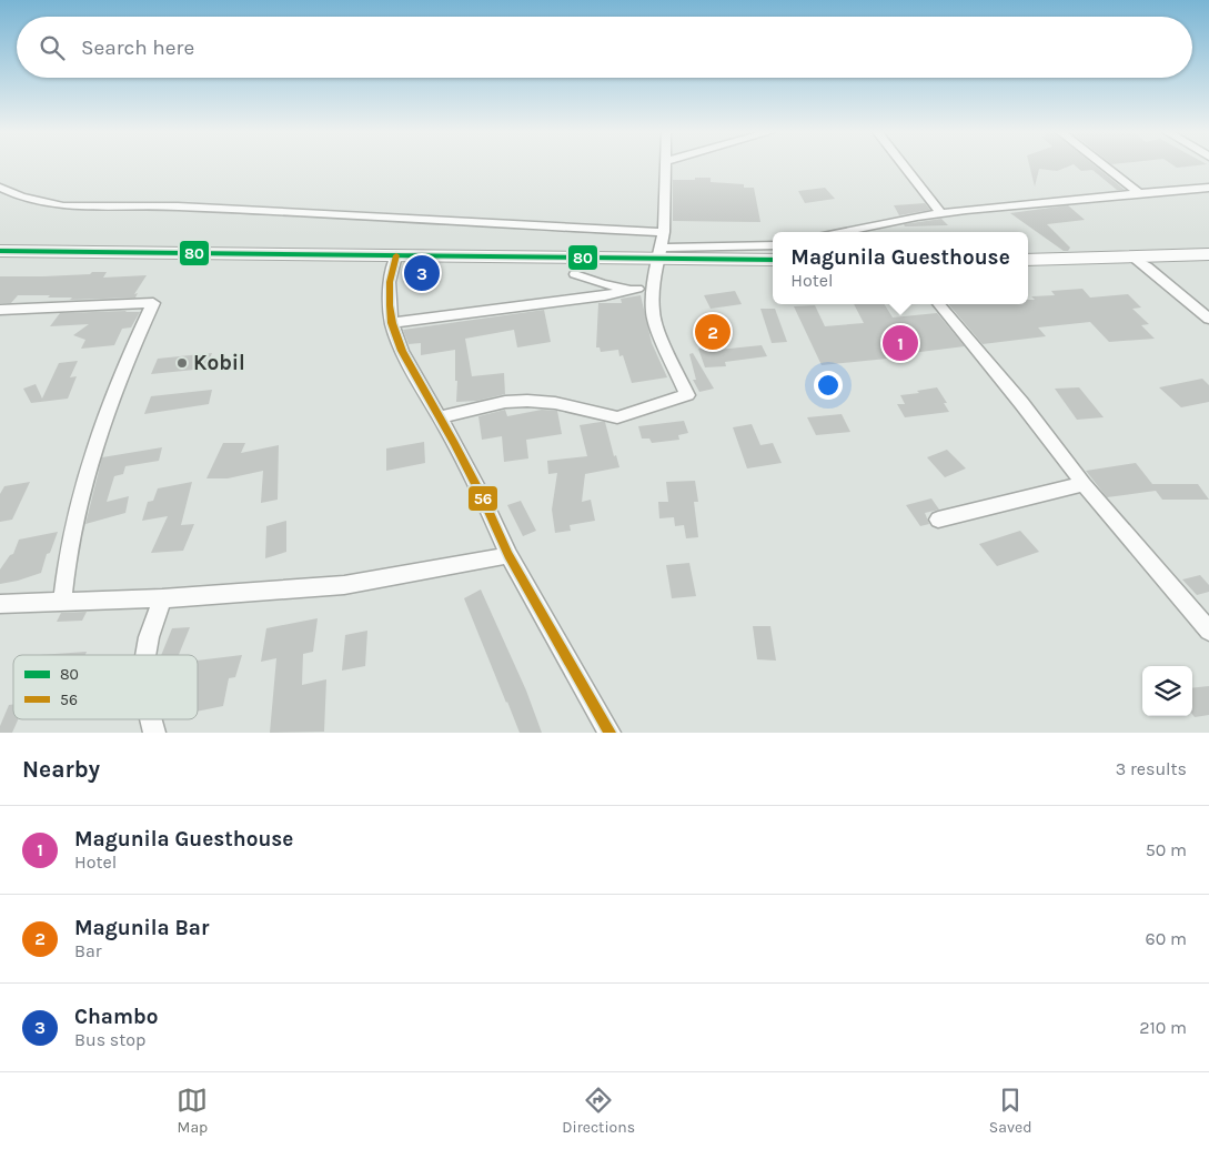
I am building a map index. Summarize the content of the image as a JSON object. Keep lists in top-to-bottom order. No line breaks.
{"places":["Kobil"],"lines":["transit line 80","transit line 56"],"legend":["80","56"],"page":{"search":"Search here","popup":["Magunila Guesthouse","Hotel"],"pins":["3","2","1"],"heading":["Nearby","3 results"],"list":[{"mark":"1","name":"Magunila Guesthouse","note":"Hotel","value":"50 m"},{"mark":"2","name":"Magunila Bar","note":"Bar","value":"60 m"},{"mark":"3","name":"Chambo","note":"Bus stop","value":"210 m"}],"nav":["Map","Directions","Saved"]}}
